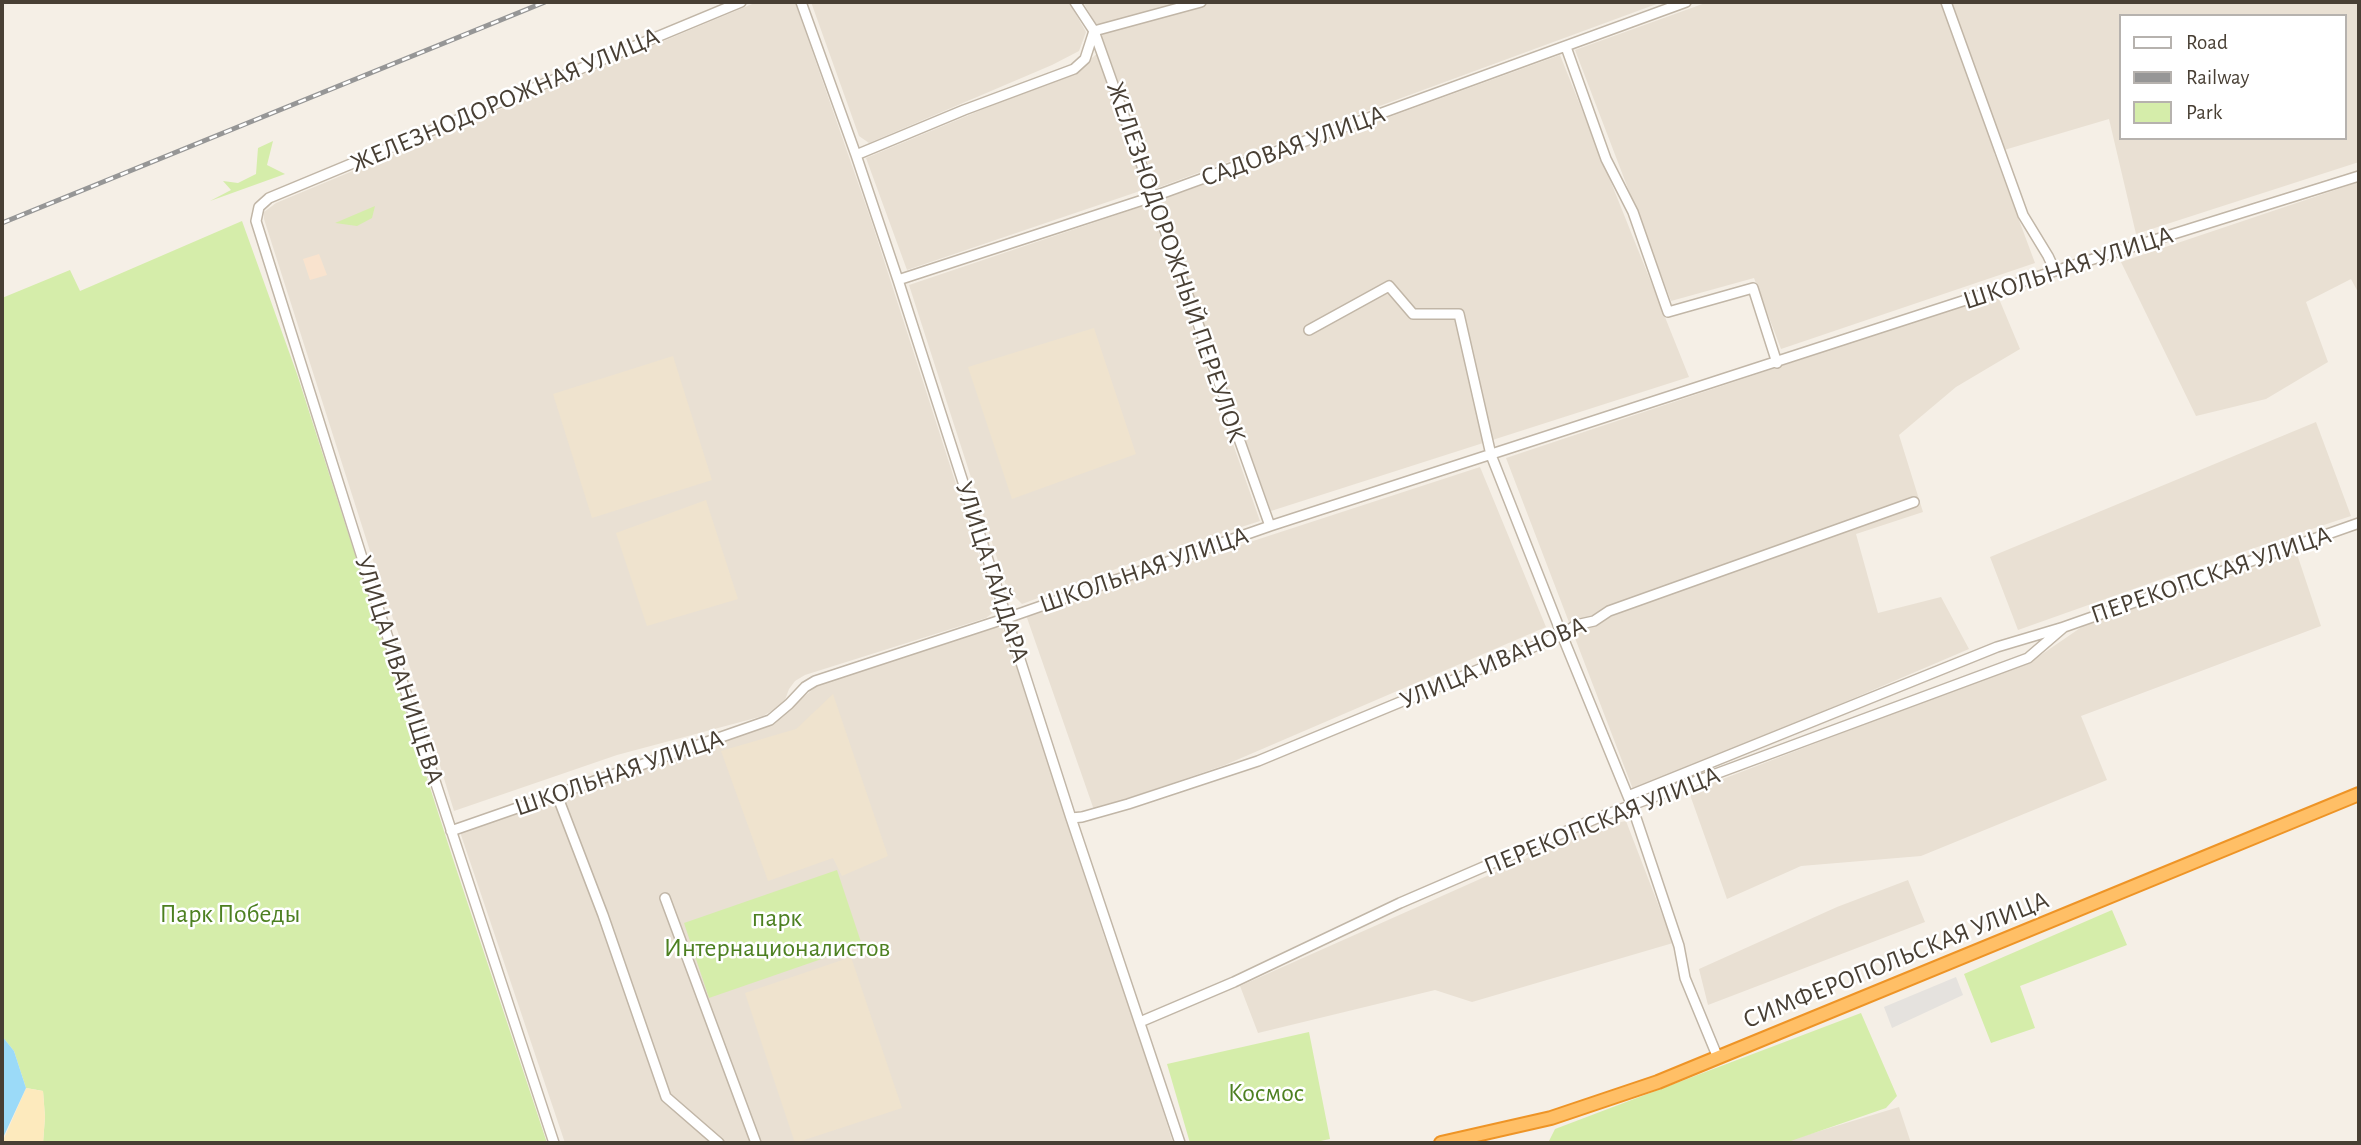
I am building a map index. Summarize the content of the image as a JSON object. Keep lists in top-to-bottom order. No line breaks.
{"streets":{"highway":["СИМФЕРОПОЛЬСКАЯ УЛИЦА"],"street":["ЖЕЛЕЗНОДОРОЖНАЯ УЛИЦА","САДОВАЯ УЛИЦА","ЖЕЛЕЗНОДОРОЖНЫЙ ПЕРЕУЛОК","ШКОЛЬНАЯ УЛИЦА","УЛИЦА ГАЙДАРА","ПЕРЕКОПСКАЯ УЛИЦА","УЛИЦА ИВАНОВА","УЛИЦА ИВАНИЩЕВА"]},"crossings":[["ЖЕЛЕЗНОДОРОЖНАЯ УЛИЦА","УЛИЦА ИВАНИЩЕВА"],["САДОВАЯ УЛИЦА","ЖЕЛЕЗНОДОРОЖНЫЙ ПЕРЕУЛОК"],["САДОВАЯ УЛИЦА","УЛИЦА ГАЙДАРА"],["ЖЕЛЕЗНОДОРОЖНЫЙ ПЕРЕУЛОК","ШКОЛЬНАЯ УЛИЦА"],["ШКОЛЬНАЯ УЛИЦА","УЛИЦА ГАЙДАРА"],["ШКОЛЬНАЯ УЛИЦА","УЛИЦА ИВАНИЩЕВА"],["УЛИЦА ГАЙДАРА","ПЕРЕКОПСКАЯ УЛИЦА"],["УЛИЦА ГАЙДАРА","УЛИЦА ИВАНОВА"]],"parks":["Парк Победы","парк Интернационалистов","Космос"],"legend":["Road","Railway","Park"]}
